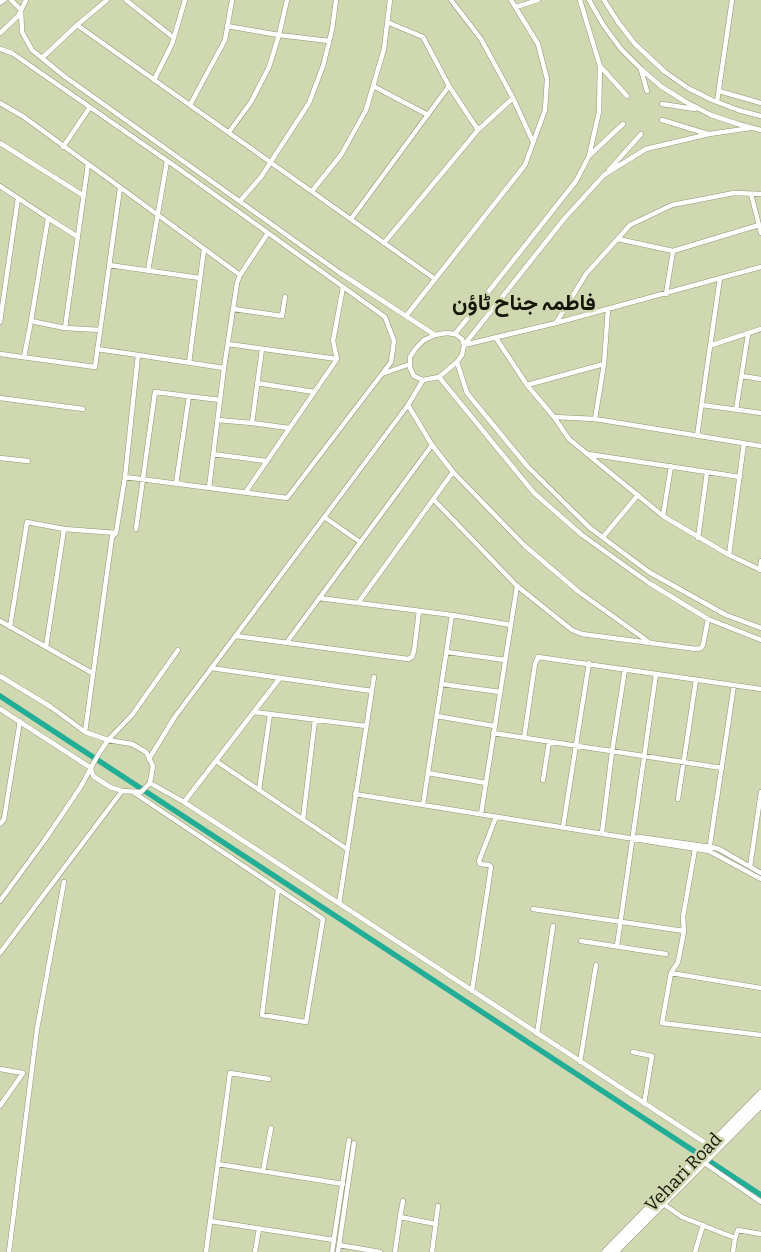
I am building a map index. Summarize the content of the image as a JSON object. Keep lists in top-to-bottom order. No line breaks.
{"streets":{"main road":["Vehari Road"]},"districts":["فاطمہ جناح ٹاؤن"]}
